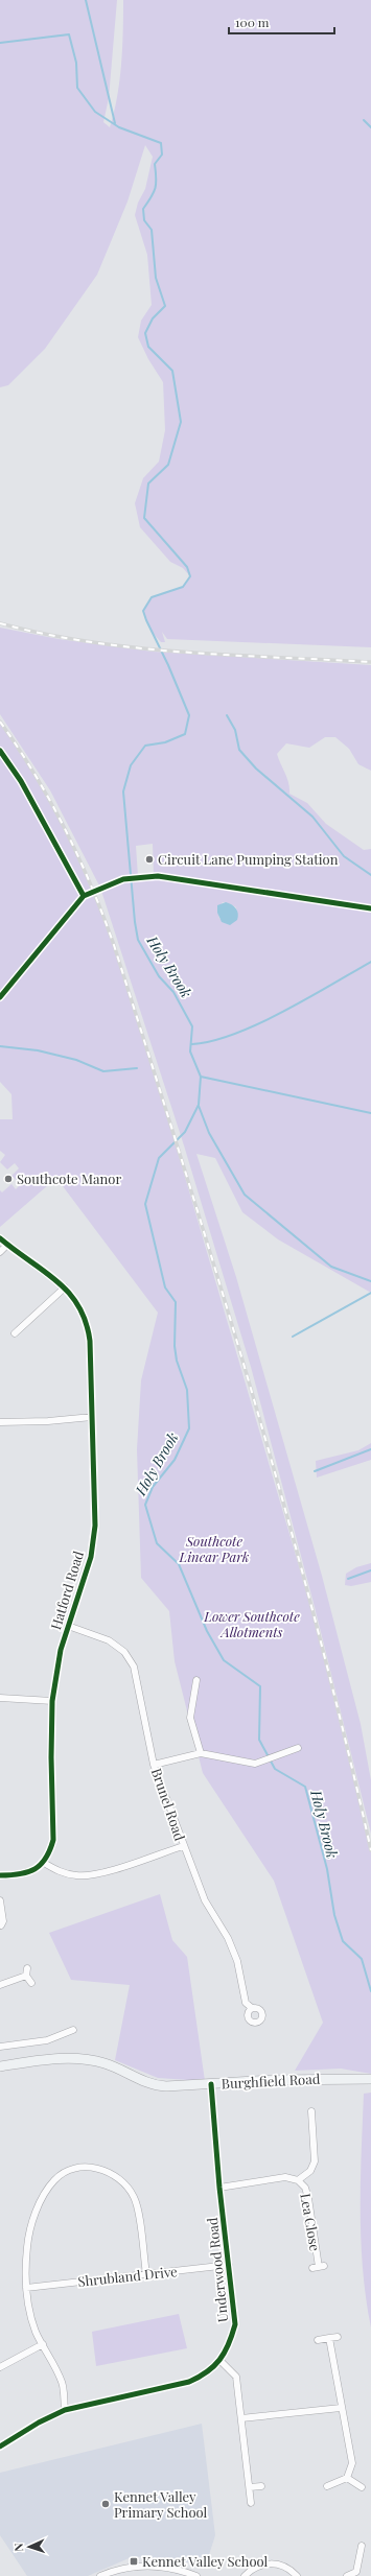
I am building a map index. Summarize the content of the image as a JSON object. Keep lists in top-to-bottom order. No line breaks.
{"streets":{"street":["Hatford Road","Brunel Road","Burghfield Road","Lea Close","Underwood Road","Shrubland Drive"]},"crossings":[["Hatford Road","Brunel Road"],["Burghfield Road","Underwood Road"],["Lea Close","Underwood Road"],["Underwood Road","Shrubland Drive"]],"water":["Holy Brook"],"parks":["Southcote Linear Park","Lower Southcote Allotments"],"places":{"other":["Circuit Lane Pumping Station","Southcote Manor","Kennet Valley Primary School"],"transit":["Kennet Valley School"]},"scale_bar":"100 m","north":"left"}
